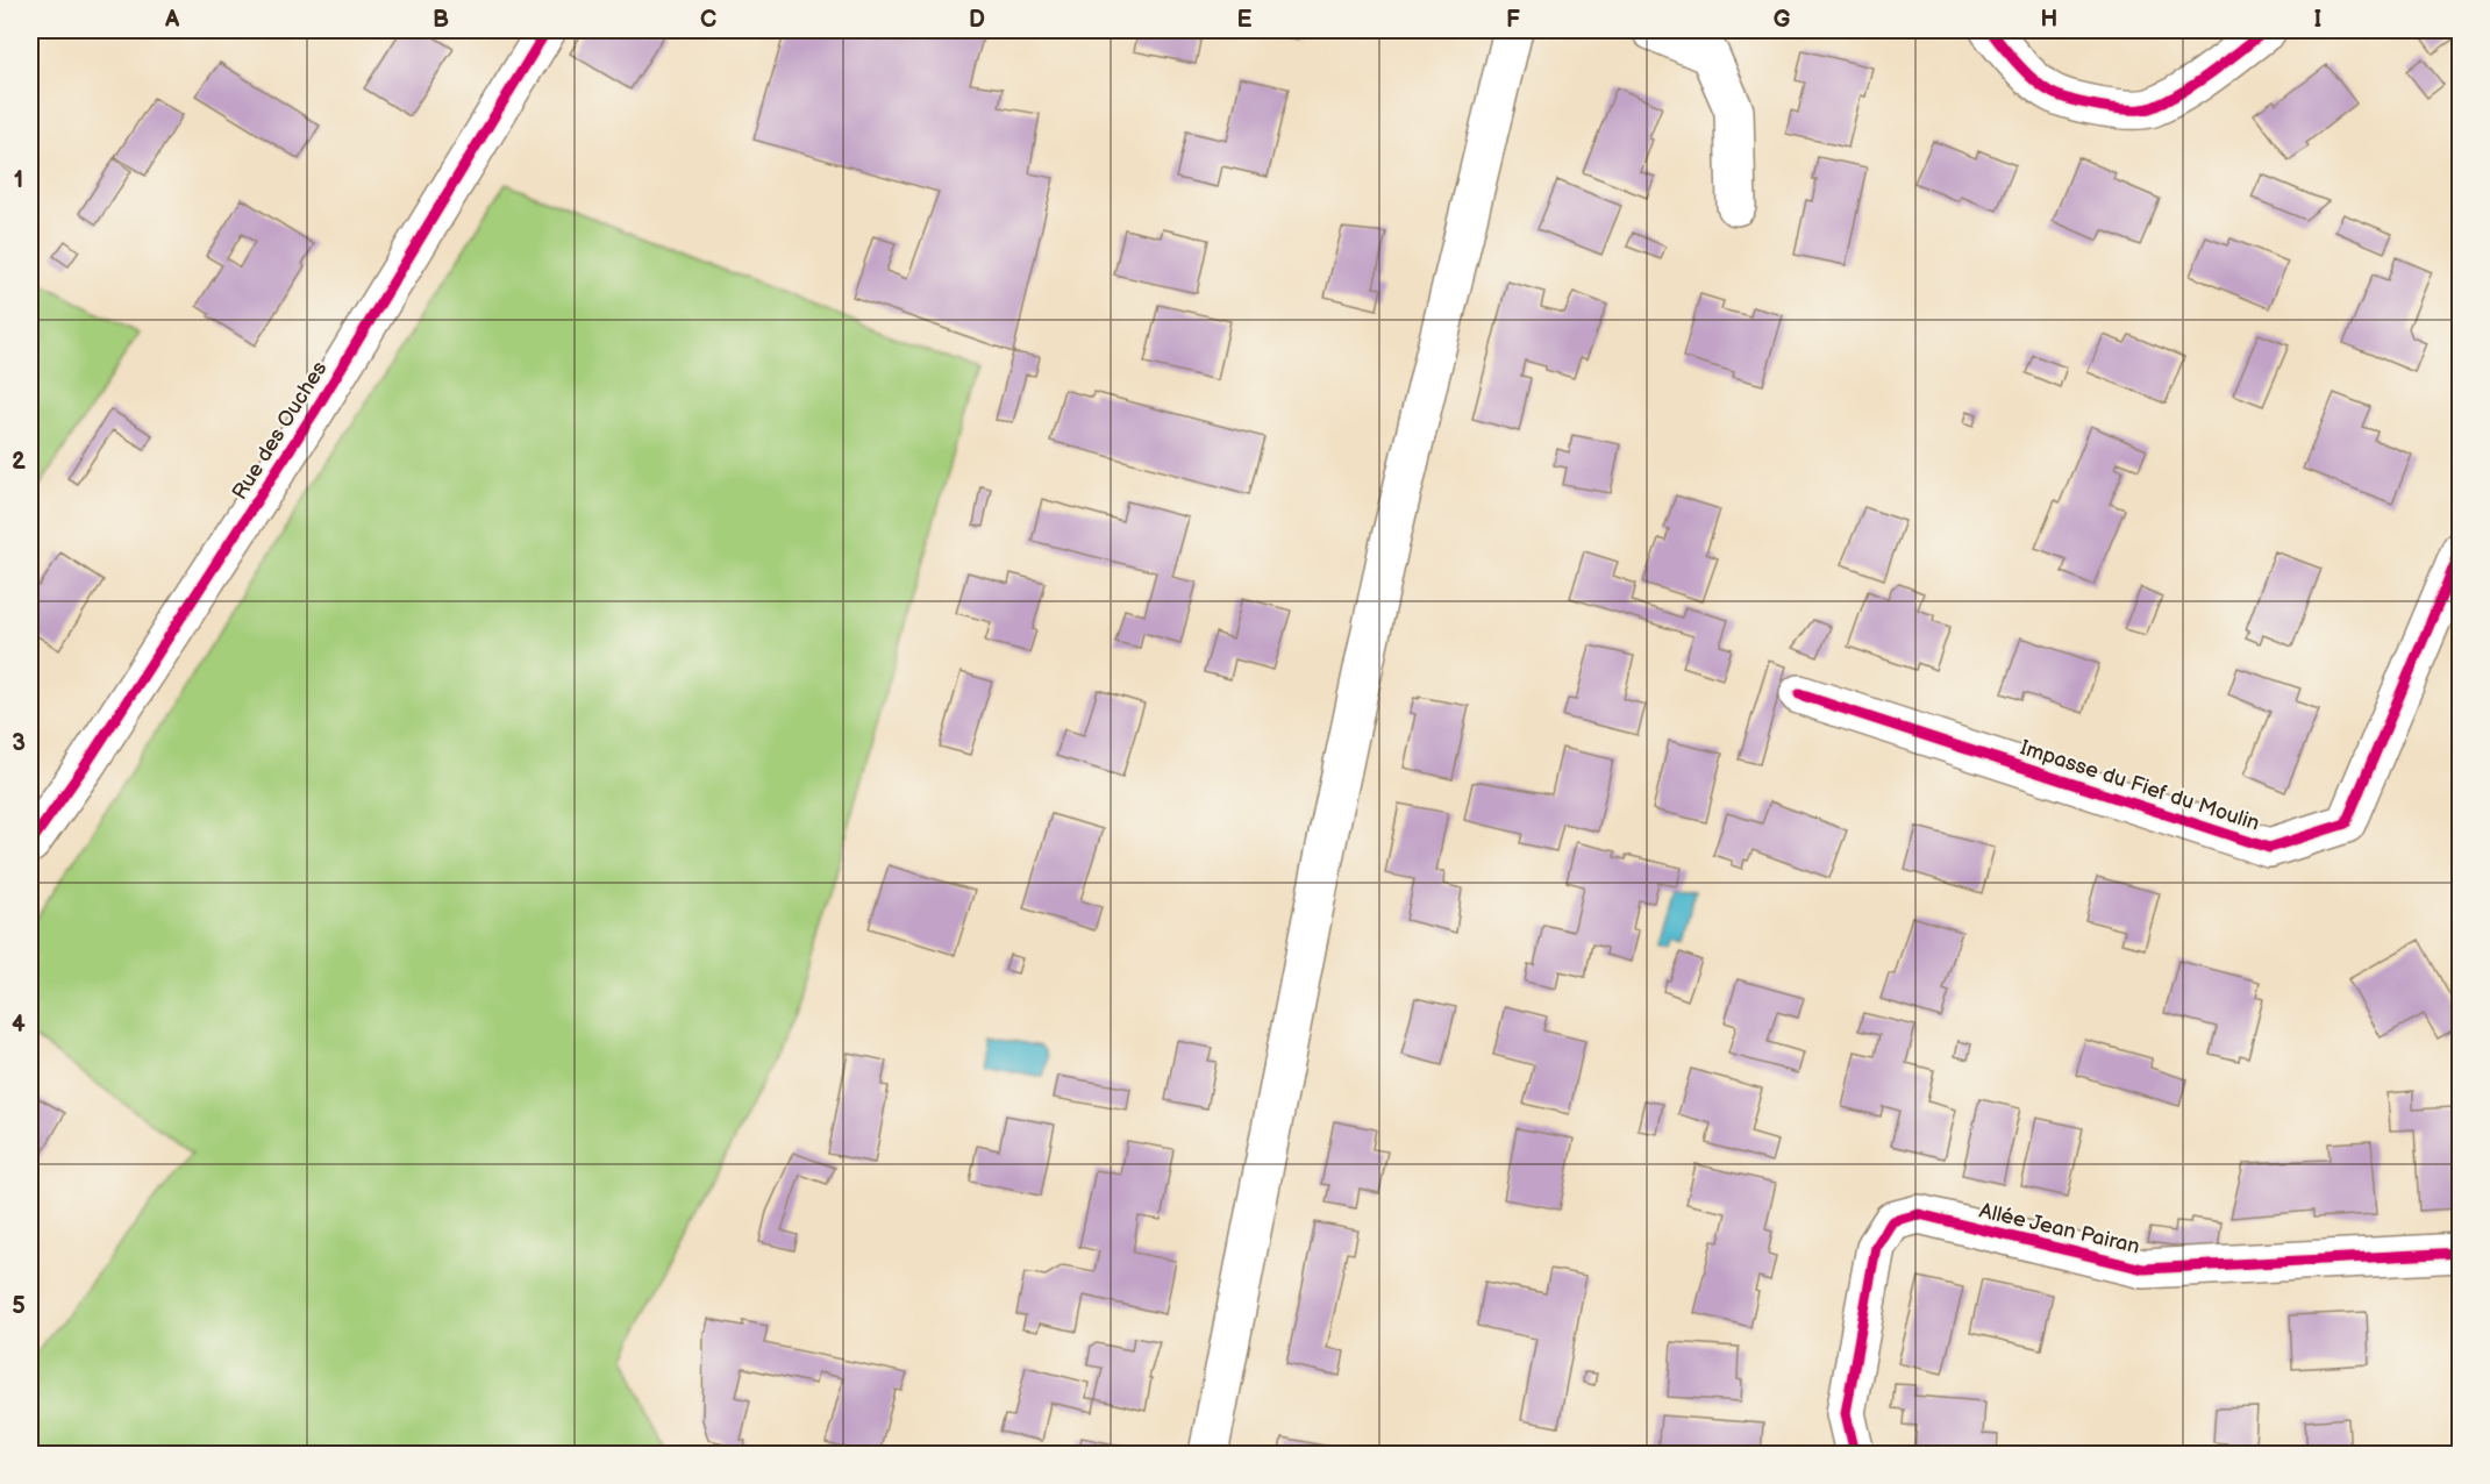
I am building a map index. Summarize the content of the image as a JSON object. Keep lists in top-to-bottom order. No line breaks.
{"streets":{"street":["Rue des Ouches","Impasse du Fief du Moulin","Allée Jean Pairan"]},"grid":{"columns":["A","B","C","D","E","F","G","H","I"],"rows":["1","2","3","4","5"]}}
